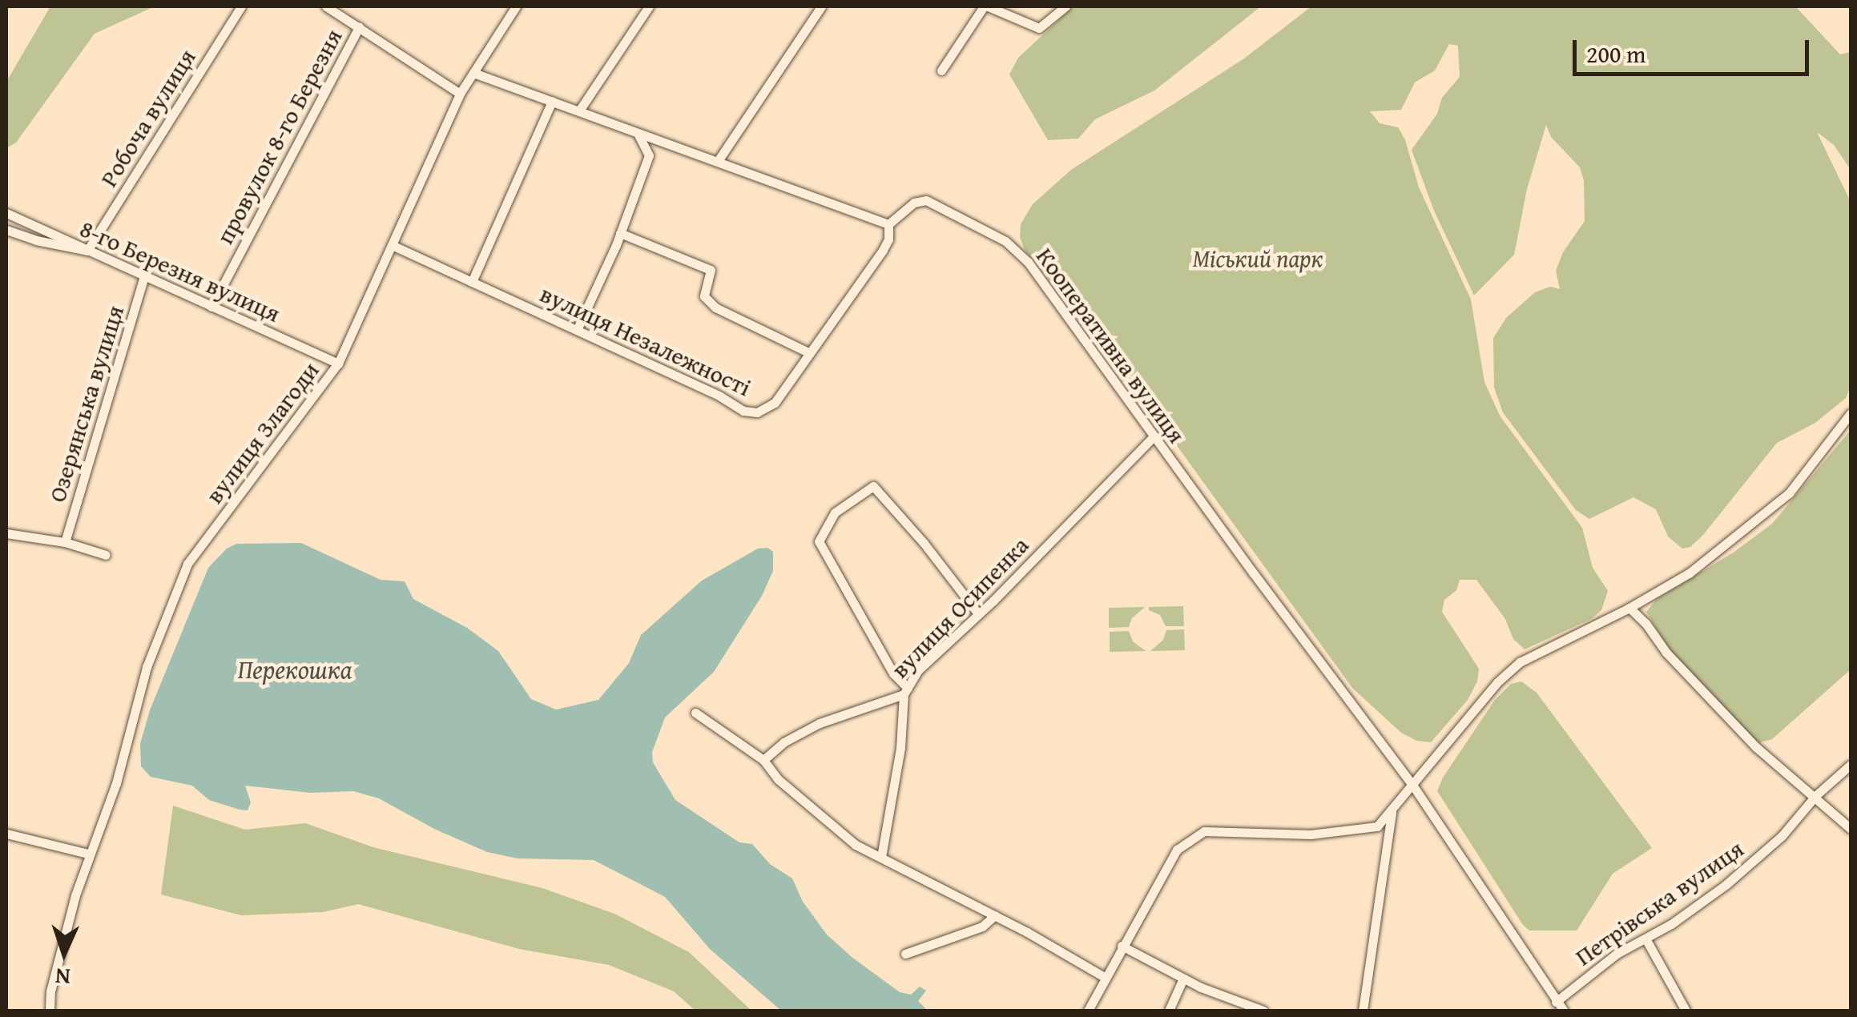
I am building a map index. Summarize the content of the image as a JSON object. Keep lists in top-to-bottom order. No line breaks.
{"streets":{"street":["Робоча вулиця","провулок 8-го Березня","8-го Березня вулиця","вулиця Незалежності","Кооперативна вулиця","Озерянська вулиця","вулиця Злагоди","вулиця Осипенка","Петрівська вулиця"]},"crossings":[["Робоча вулиця","8-го Березня вулиця"],["провулок 8-го Березня","8-го Березня вулиця"],["8-го Березня вулиця","Озерянська вулиця"],["8-го Березня вулиця","вулиця Злагоди"],["вулиця Незалежності","Кооперативна вулиця"],["вулиця Незалежності","вулиця Злагоди"],["Кооперативна вулиця","вулиця Осипенка"],["Кооперативна вулиця","Петрівська вулиця"]],"water":["Перекошка"],"parks":["Міський парк"],"scale_bar":"200 m","north":"bottom"}
